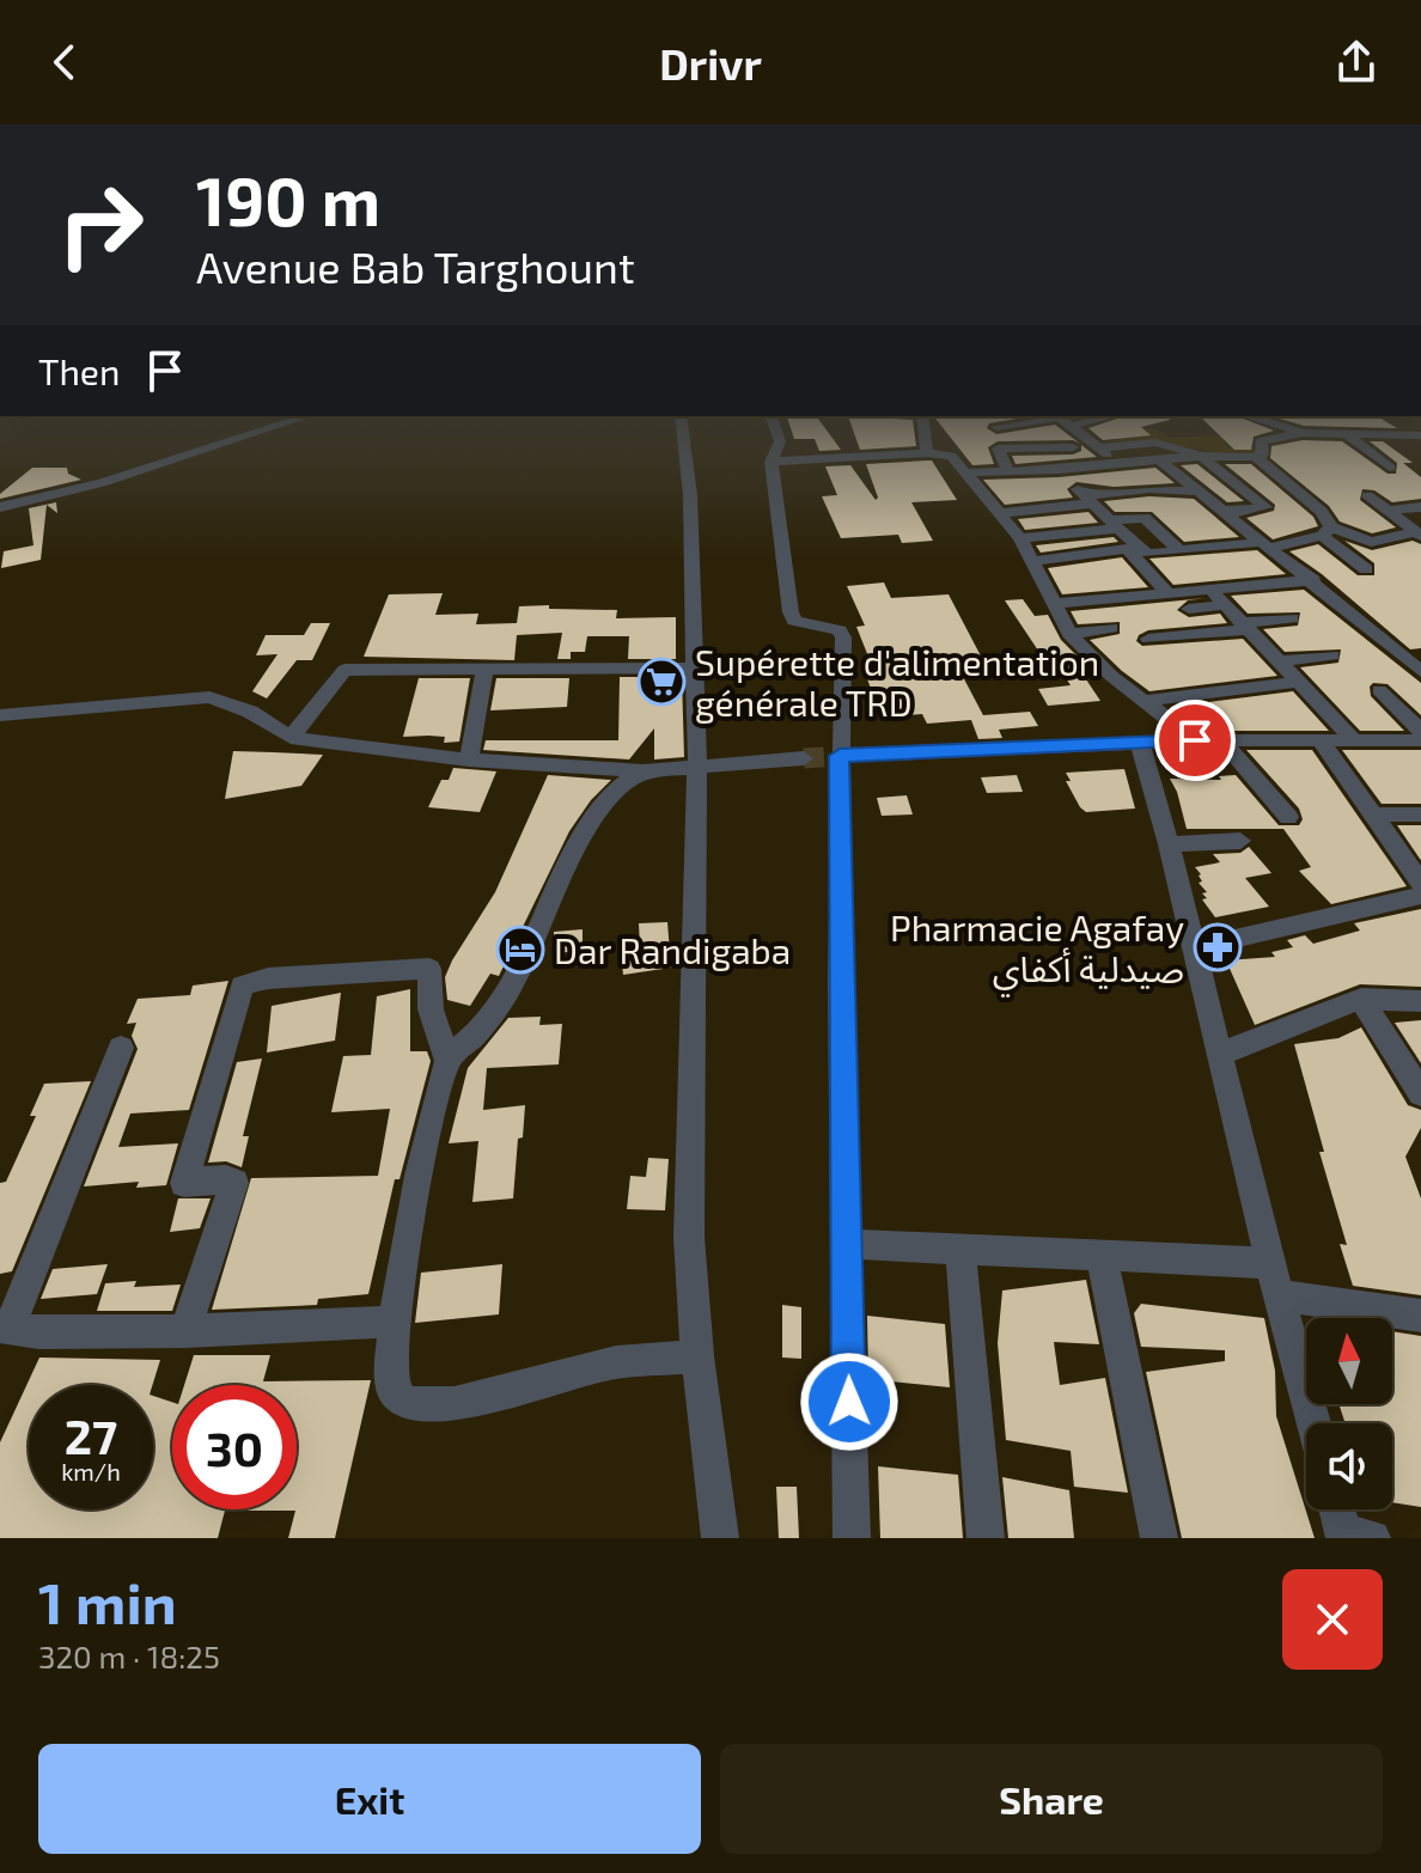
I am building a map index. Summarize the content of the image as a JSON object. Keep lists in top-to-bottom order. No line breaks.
{"places":{"supermarket":["Supérette d'alimentation générale TRD"],"pharmacy":["Pharmacie Agafay صيدلية أكفاي"],"hotel":["Dar Randigaba"]},"north":"top","page":{"header":"Drivr","turn":["190 m","Avenue Bab Targhount"],"then":"Then","speed":"27 km/h","limit":"30","heading":["1 min","320 m · 18:25"],"buttons":["Exit","Share"]}}
